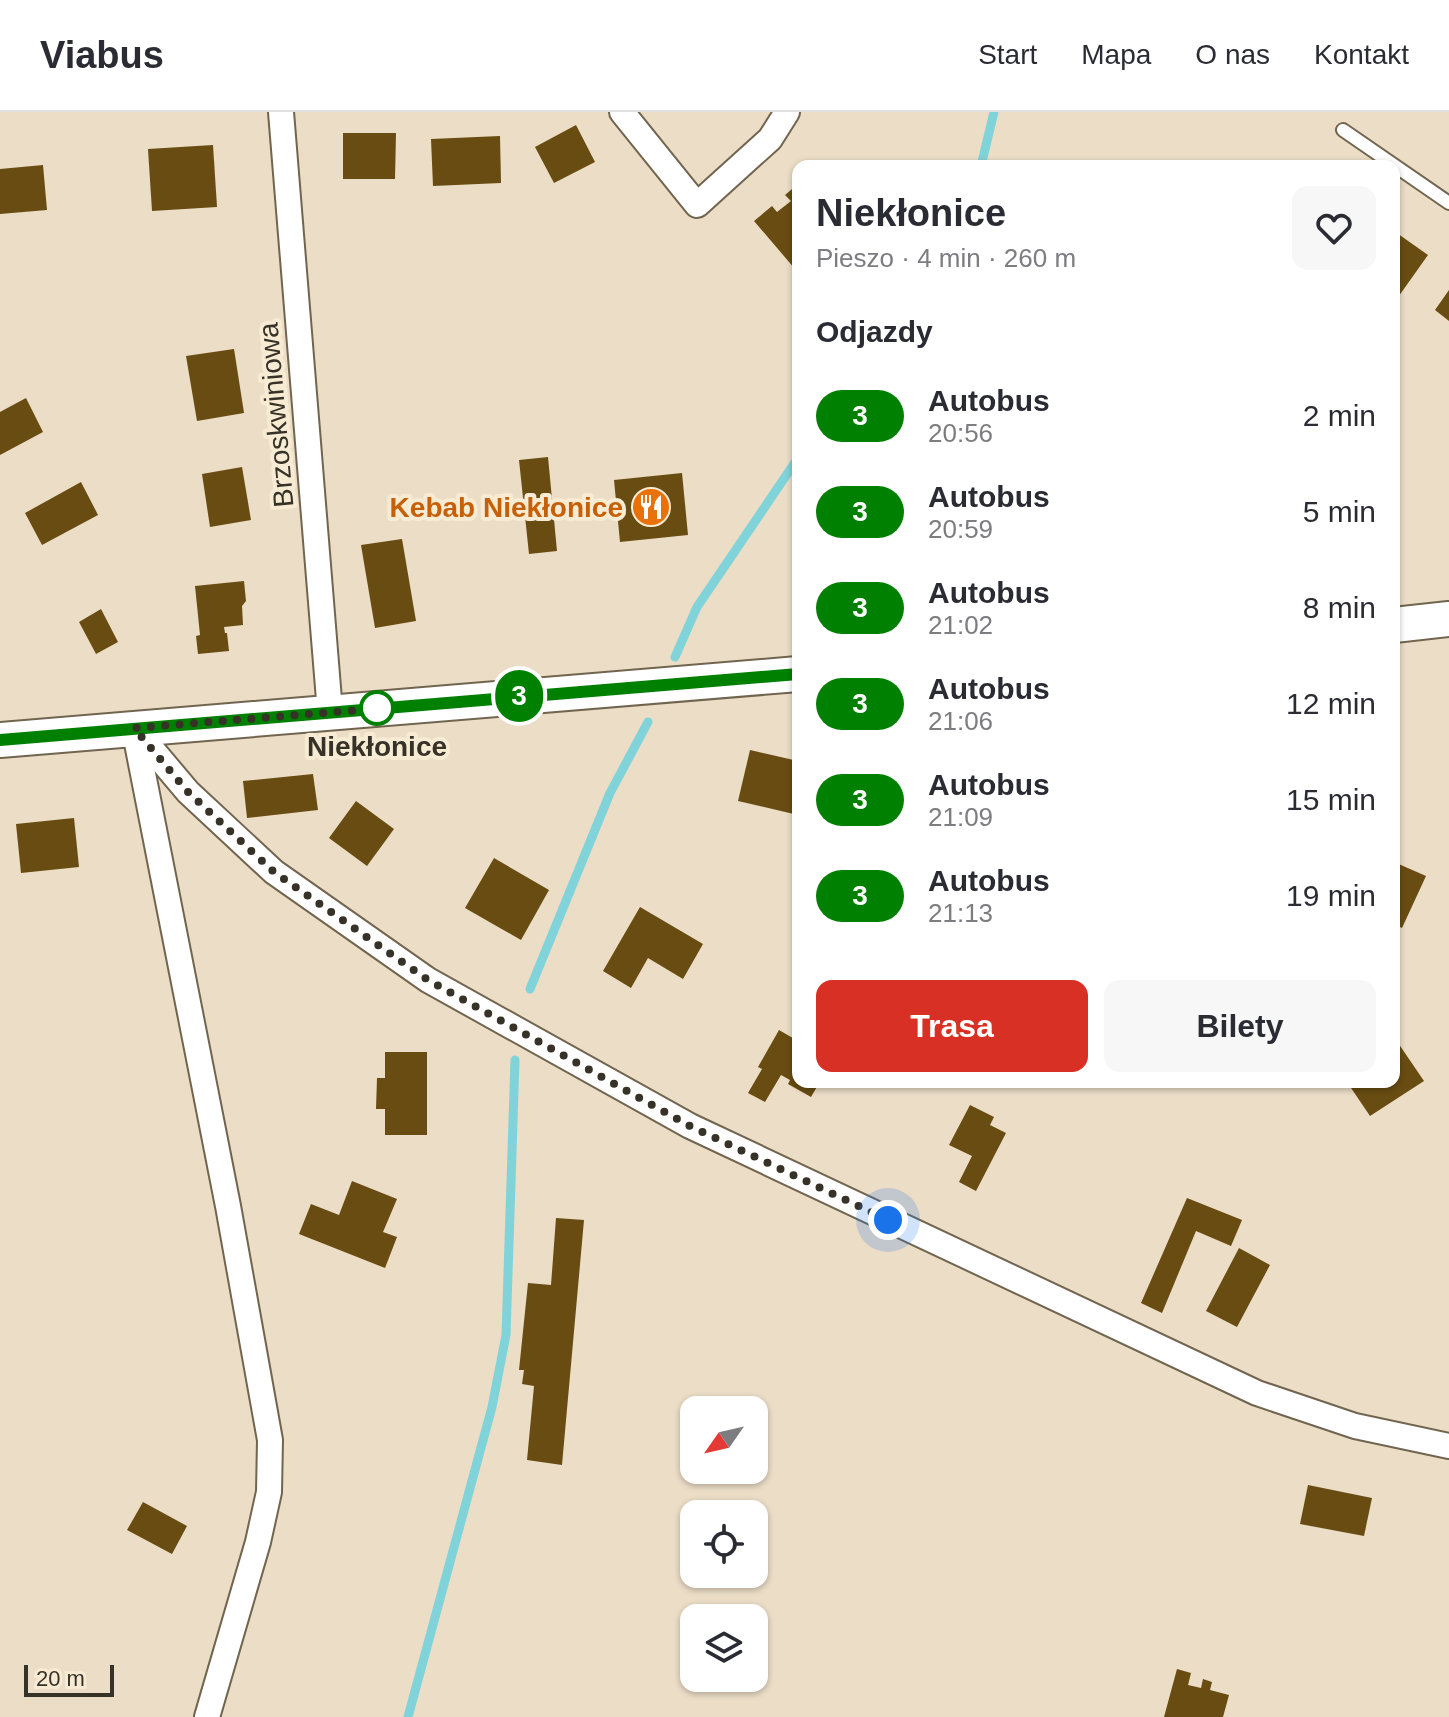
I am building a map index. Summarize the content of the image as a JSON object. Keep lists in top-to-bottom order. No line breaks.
{"streets":{"street":["Brzoskwiniowa"]},"places":{"restaurant":["Kebab Niekłonice"],"other":["Niekłonice"]},"lines":["bus line 3"],"scale_bar":"20 m","north":"bottom left","page":{"header":"Viabus","nav":["Start","Mapa","O nas","Kontakt"],"on_map":"3","heading":[["Niekłonice","Pieszo · 4 min · 260 m"],"Odjazdy"],"list":[{"mark":"3","name":"Autobus","note":"20:56","value":"2 min"},{"mark":"3","name":"Autobus","note":"20:59","value":"5 min"},{"mark":"3","name":"Autobus","note":"21:02","value":"8 min"},{"mark":"3","name":"Autobus","note":"21:06","value":"12 min"},{"mark":"3","name":"Autobus","note":"21:09","value":"15 min"},{"mark":"3","name":"Autobus","note":"21:13","value":"19 min"}],"buttons":["Trasa","Bilety"],"scale":"20 m"}}
